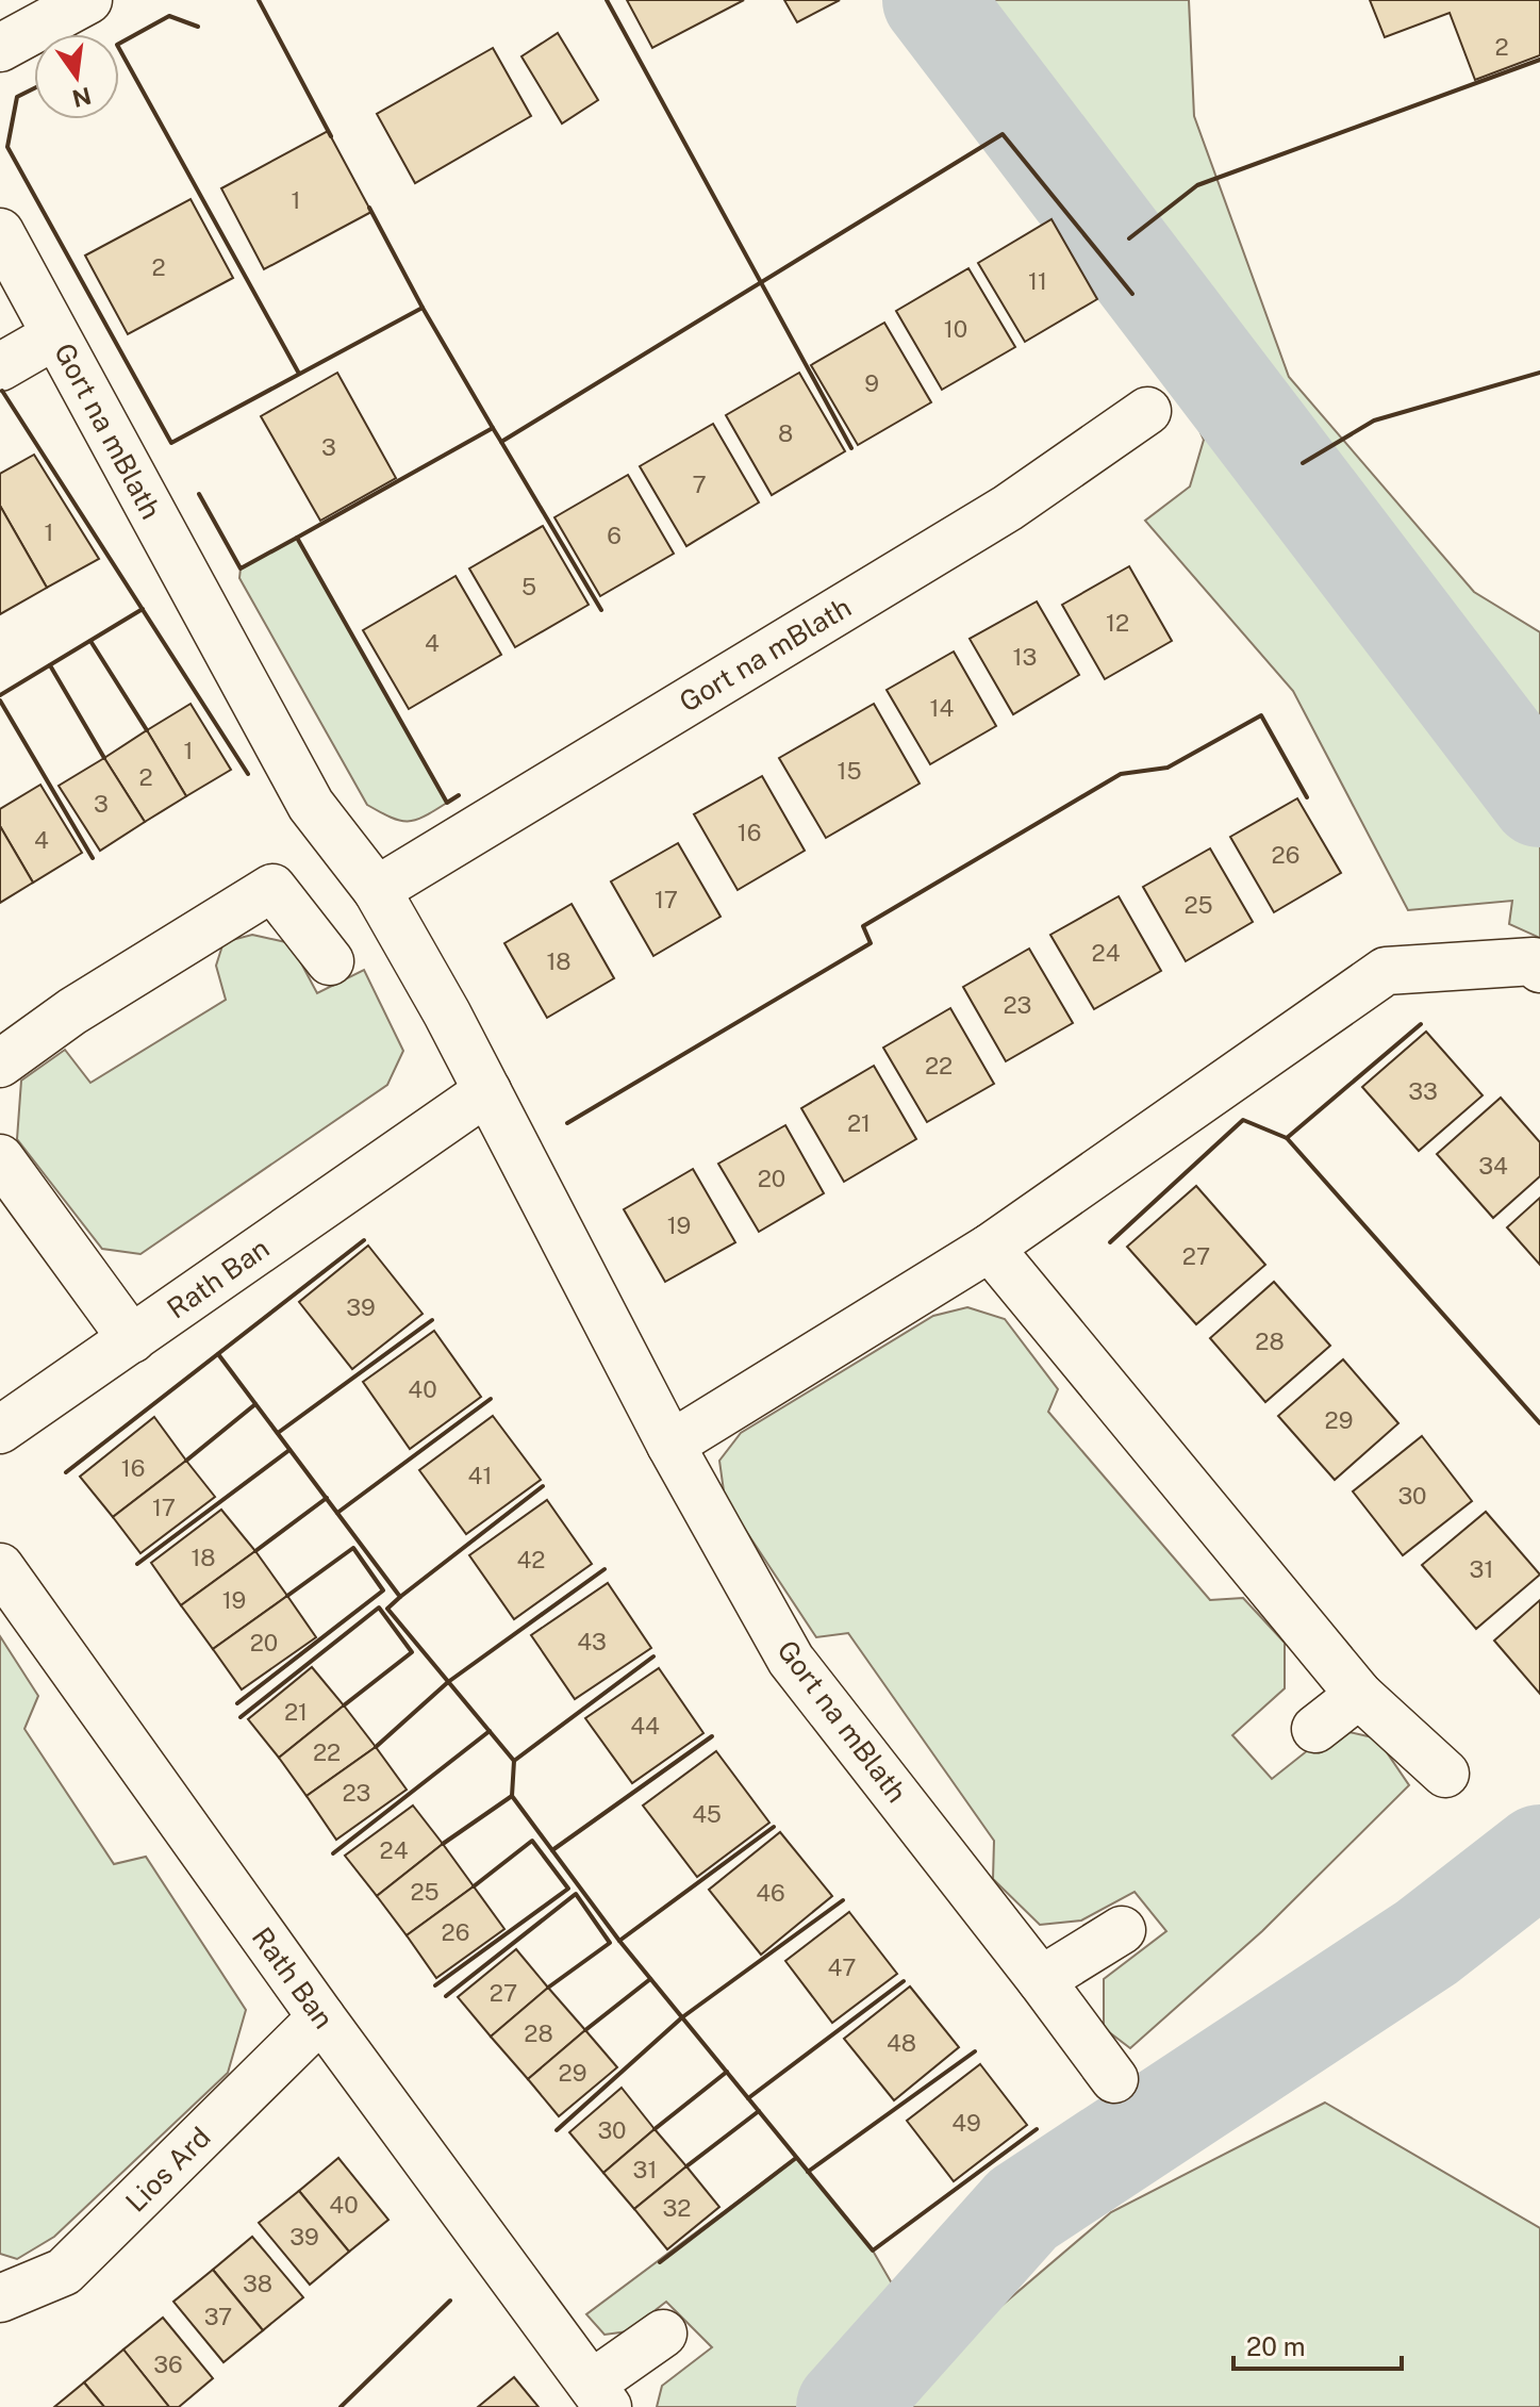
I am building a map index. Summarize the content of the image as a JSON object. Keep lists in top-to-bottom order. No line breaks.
{"streets":{"street":["Gort na mBlath","Rath Ban","Lios Ard"]},"crossings":[["Gort na mBlath","Rath Ban"],["Rath Ban","Lios Ard"]],"house_numbers":["2","1","2","11","10","9","8","3","7","1","6","5","12","4","13","14","1","15","2","3","16","4","26","17","25","24","18","23","22","33","21","34","20","19","27","39","28","40","29","16","41","30","17","18","42","31","19","43","20","21","44","22","23","45","24","25","46","26","47","27","28","48","29","49","30","31","40","32","39","38","37","36"],"scale_bar":"20 m","north":"bottom"}
